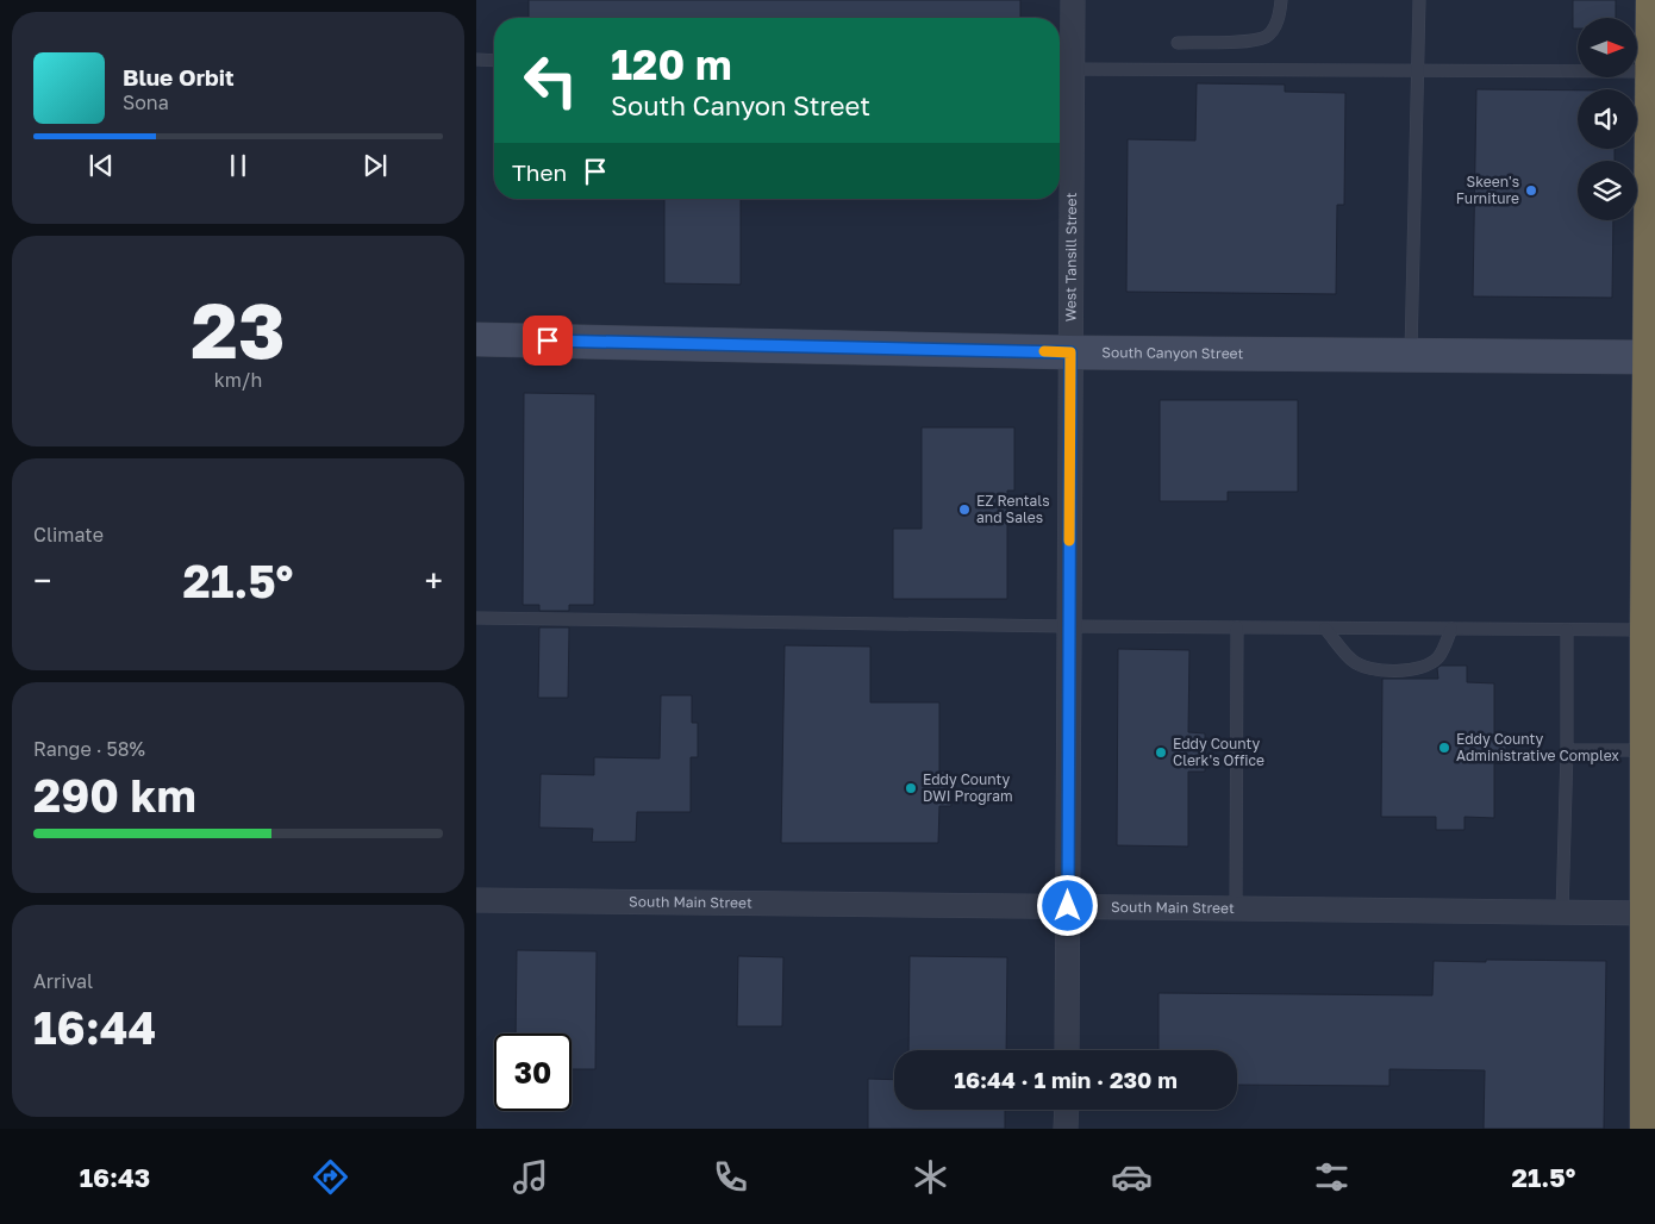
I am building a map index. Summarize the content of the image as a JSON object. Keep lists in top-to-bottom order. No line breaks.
{"streets":{"street":["West Tansill Street","South Canyon Street","South Main Street"]},"crossings":[["West Tansill Street","South Canyon Street"],["West Tansill Street","South Main Street"]],"places":["Skeen's Furniture","EZ Rentals and Sales","Eddy County Administrative Complex","Eddy County Clerk's Office","Eddy County DWI Program"],"north":"right","page":{"turn":["120 m","South Canyon Street"],"song":["Blue Orbit","Sona"],"then":"Then","tile":[["23","km/h"],"Climate",["Range · 58%","290 km"],["Arrival","16:44"]],"heat":["−","21.5°","+"],"limit":"30","trip":"16:44 · 1 min · 230 m","tabs":["16:43","21.5°"]}}
